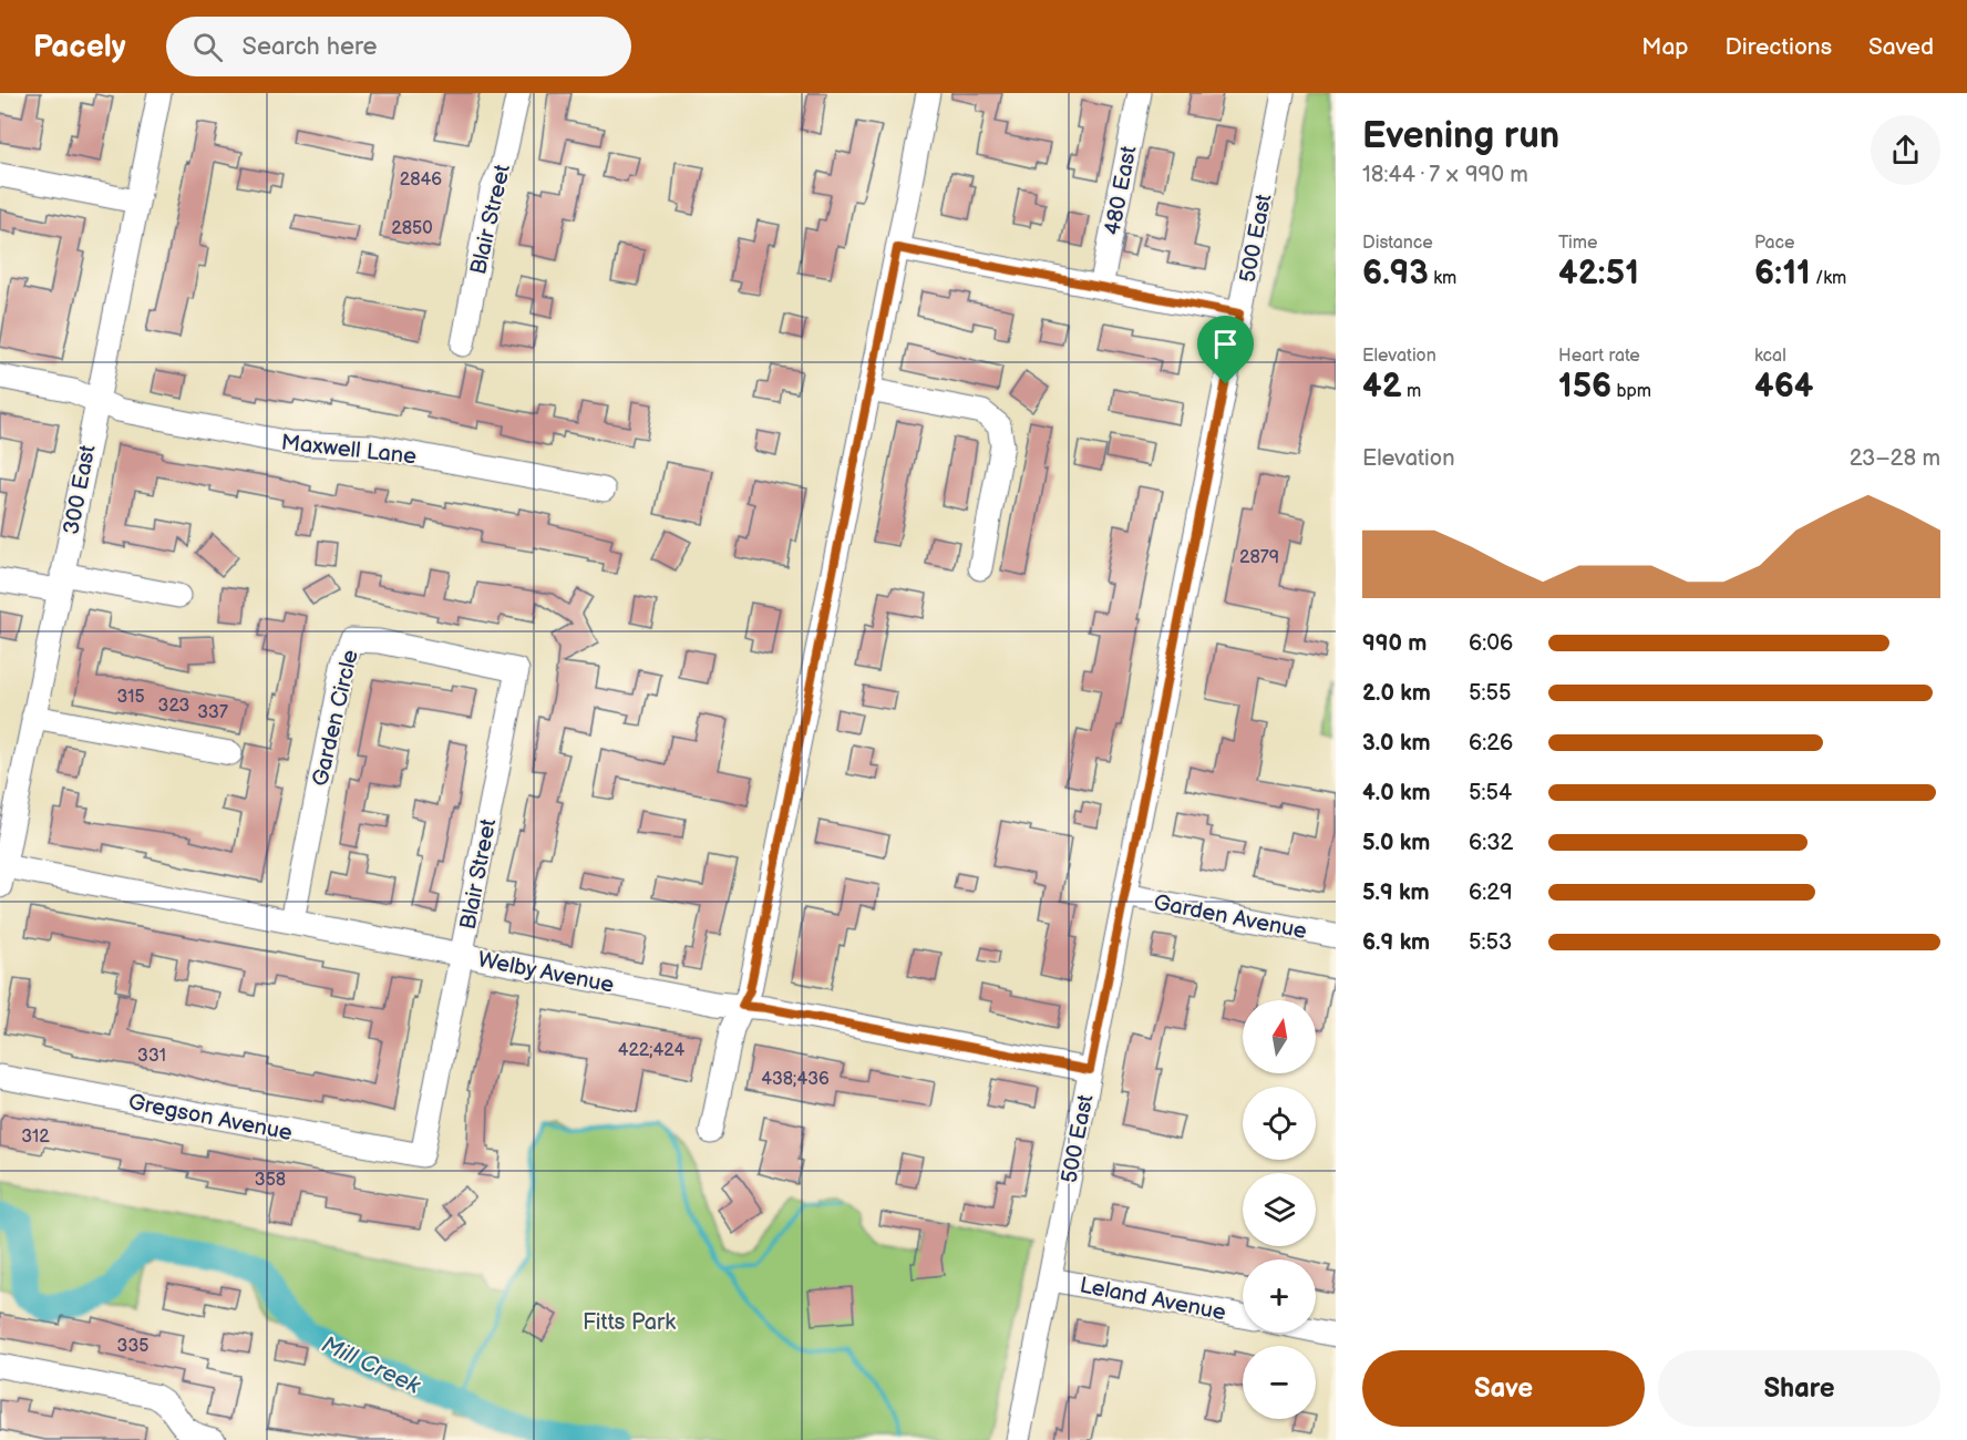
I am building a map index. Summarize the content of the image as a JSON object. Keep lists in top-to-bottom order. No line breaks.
{"streets":{"street":["480 East","Blair Street","500 East","Maxwell Lane","300 East","Garden Circle","Garden Avenue","Welby Avenue","Gregson Avenue","Leland Avenue"]},"crossings":[["Blair Street","Garden Circle"],["Blair Street","Welby Avenue"],["Blair Street","Gregson Avenue"],["500 East","Garden Avenue"],["500 East","Welby Avenue"],["500 East","Leland Avenue"],["Maxwell Lane","300 East"],["300 East","Welby Avenue"],["Garden Circle","Welby Avenue"]],"water":["Mill Creek"],"parks":["Fitts Park"],"house_numbers":["2846","2850","2879","315","323","337","422;424","331","438;436","312","358","335"],"north":"top","page":{"header":"Pacely","search":"Search here","nav":["Map","Directions","Saved"],"heading":["Evening run","18:44 · 7 × 990 m"],"stats":[["Distance","6.93 km"],["Time","42:51"],["Pace","6:11 /km"],["Elevation","42 m"],["Heart rate","156 bpm"],["kcal","464"]],"chart":["Elevation","23–28 m"],"list":[{"name":"990 m","note":"6:06"},{"name":"2.0 km","note":"5:55"},{"name":"3.0 km","note":"6:26"},{"name":"4.0 km","note":"5:54"},{"name":"5.0 km","note":"6:32"},{"name":"5.9 km","note":"6:29"},{"name":"6.9 km","note":"5:53"}],"map_buttons":["+","−"],"buttons":["Save","Share"]}}
